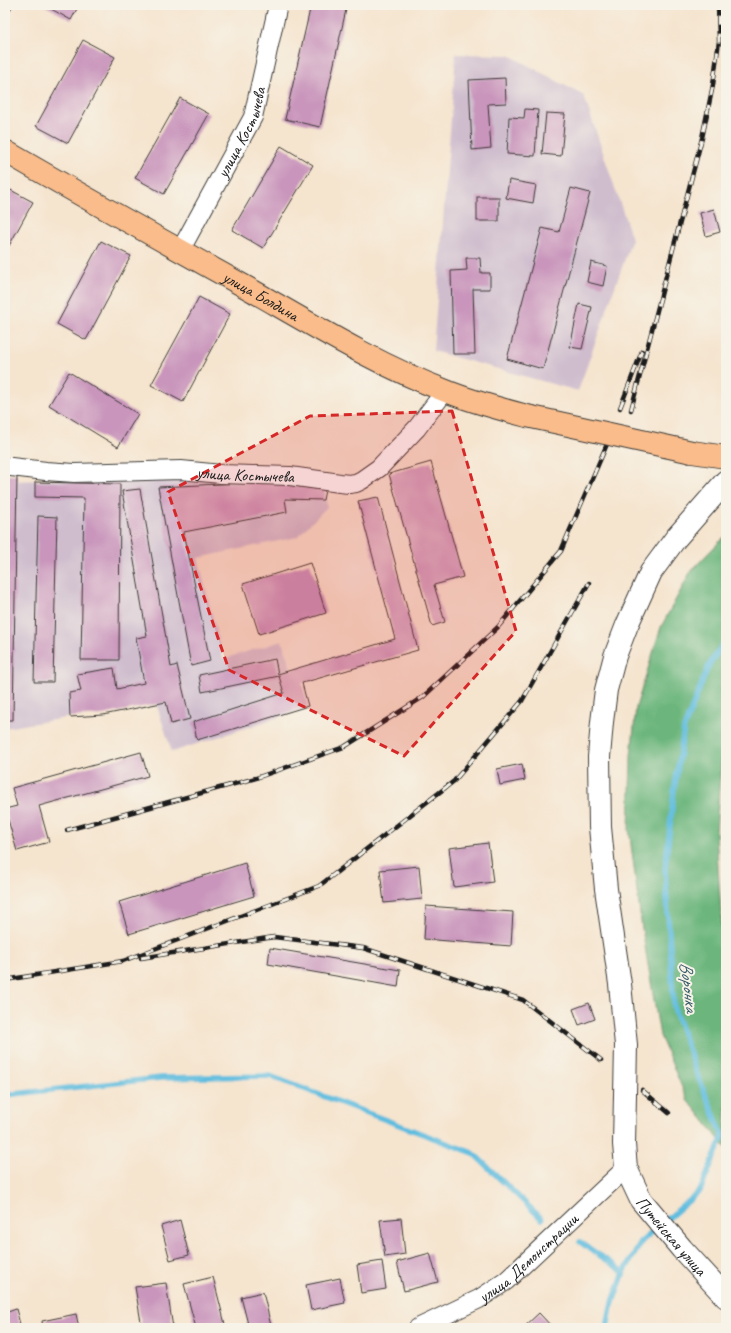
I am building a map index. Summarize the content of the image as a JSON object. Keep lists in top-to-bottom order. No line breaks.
{"streets":{"main road":["улица Болдина"],"street":["улица Костычева","Путейская улица","улица Демонстрации"]},"crossings":[["улица Костычева","улица Болдина"],["Путейская улица","улица Демонстрации"]],"water":["Воронка"]}
